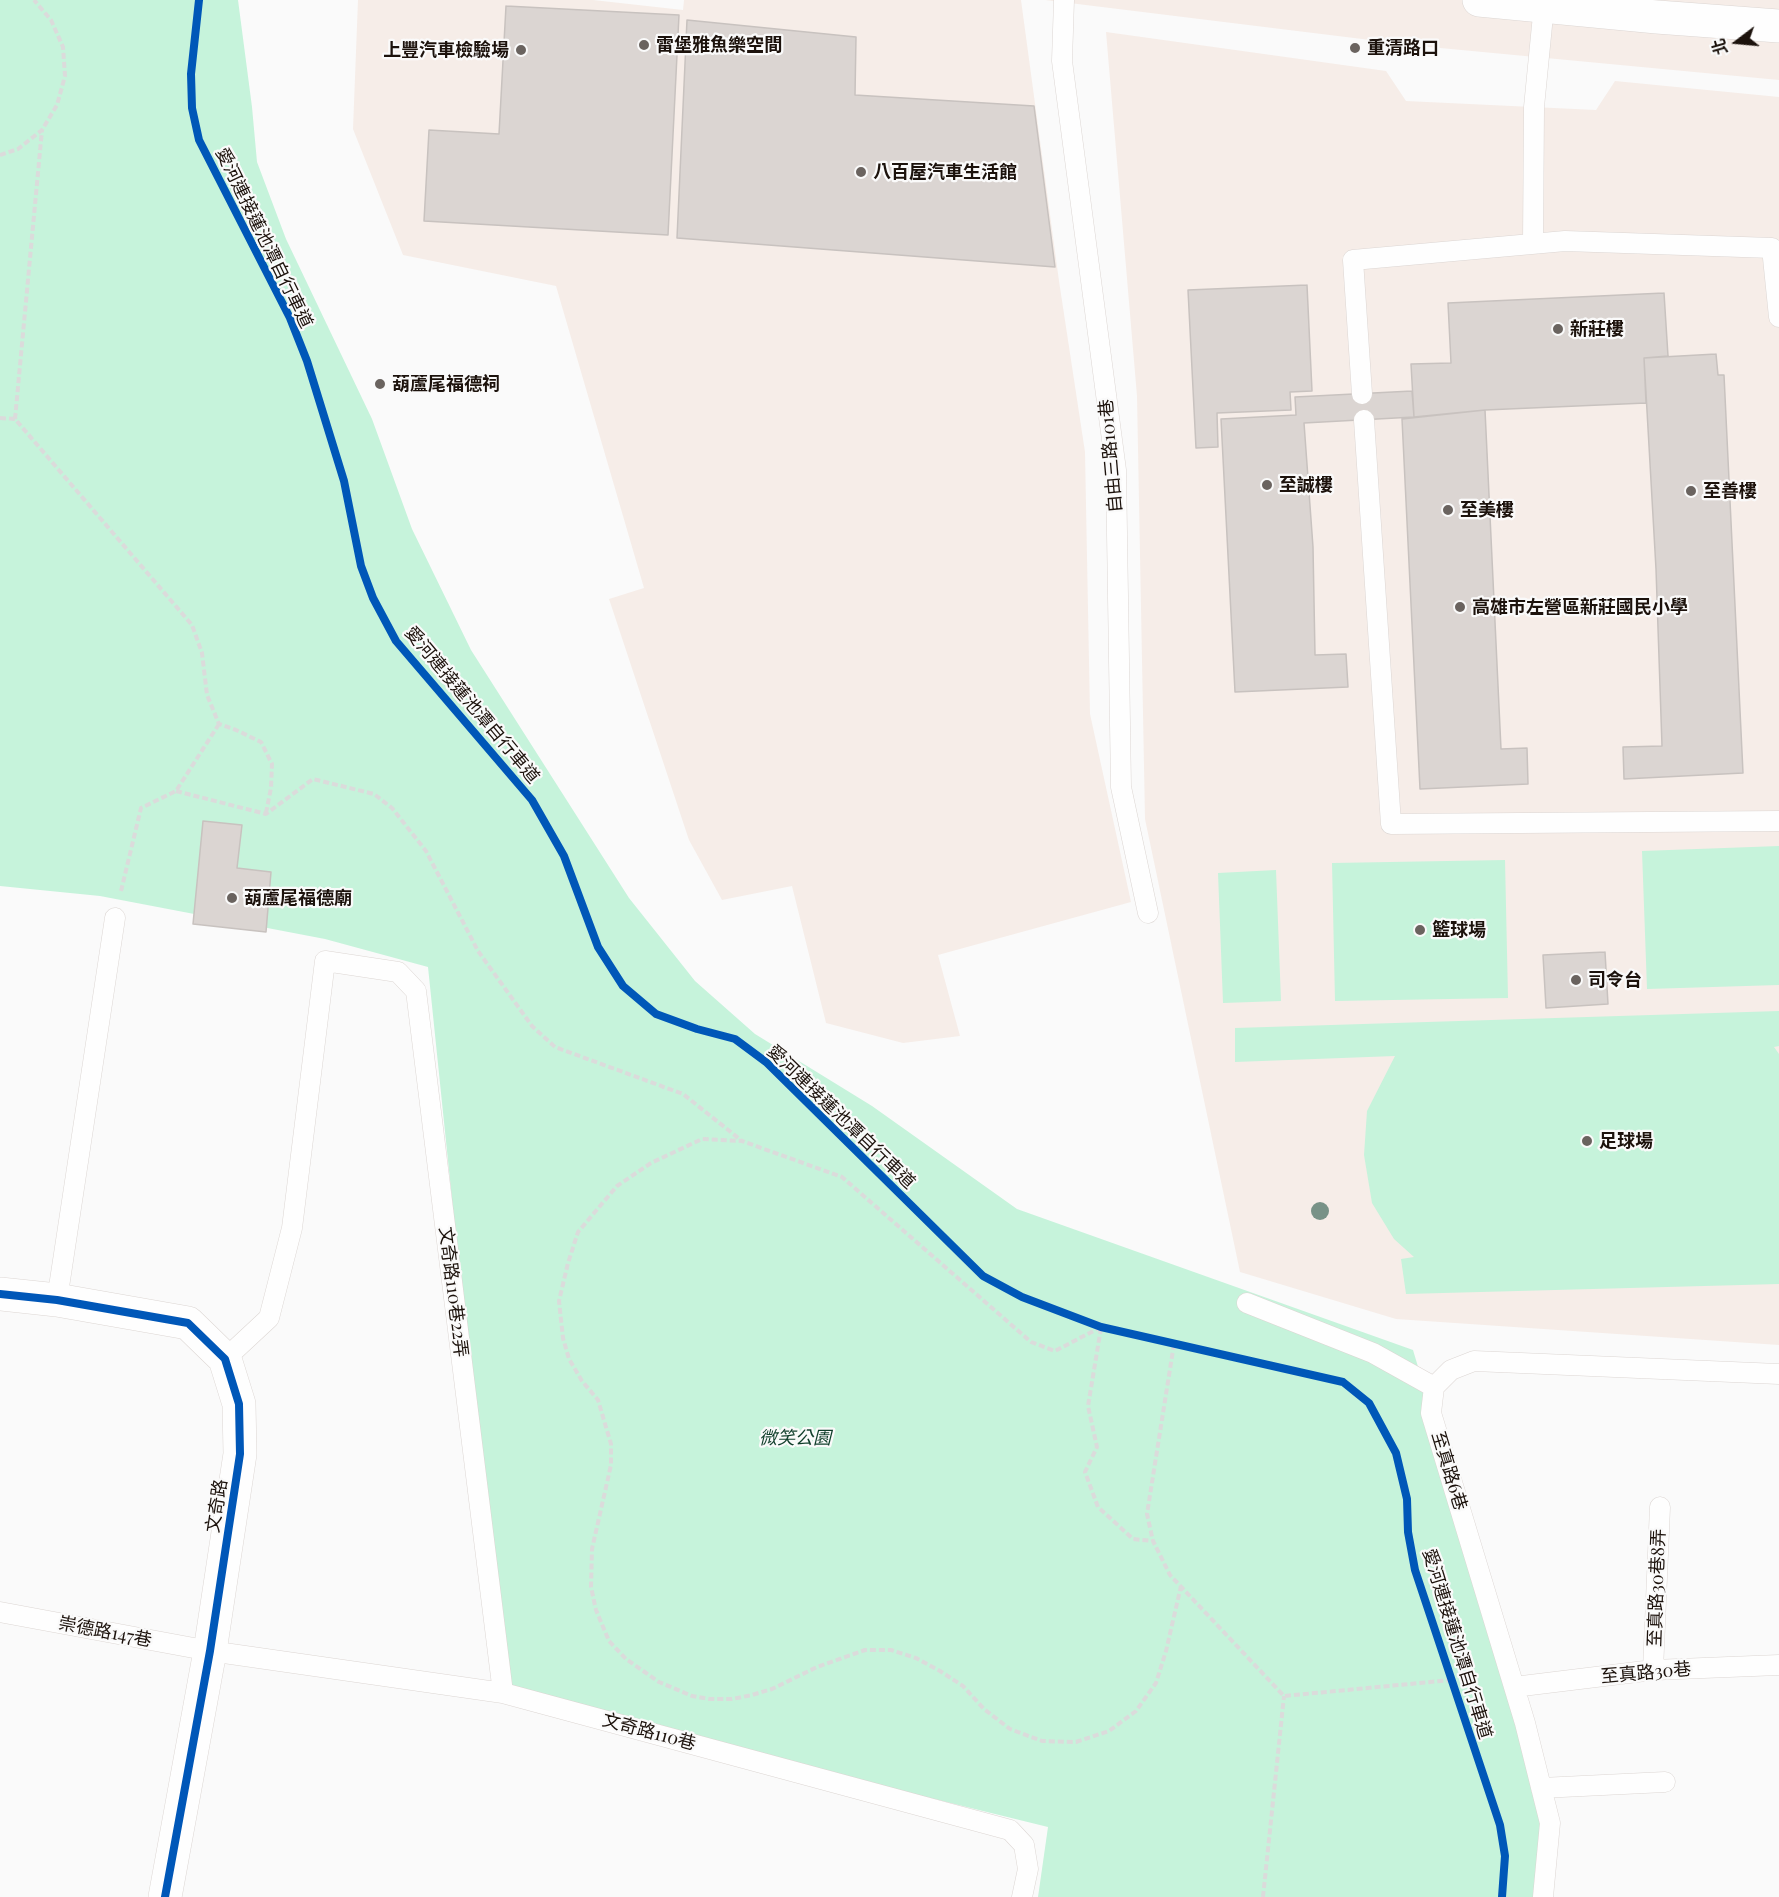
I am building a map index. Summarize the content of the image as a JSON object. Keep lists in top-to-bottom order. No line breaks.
{"streets":{"street":["文奇路"],"lane":["自由三路101巷","文奇路110巷22弄","至真路6巷","至真路30巷8弄","崇德路147巷","至真路30巷","文奇路110巷"],"cycle path":["愛河連接蓮池潭自行車道"]},"crossings":[["文奇路110巷22弄","文奇路"],["文奇路110巷22弄","文奇路110巷"],["至真路6巷","至真路30巷"],["文奇路","崇德路147巷"],["文奇路","文奇路110巷"],["至真路30巷8弄","至真路30巷"],["崇德路147巷","文奇路110巷"]],"parks":["微笑公園"],"places":["雷堡雅魚樂空間","重清路口","上豐汽車檢驗場","八百屋汽車生活館","新莊樓","葫蘆尾福德祠","至誠樓","至善樓","至美樓","高雄市左營區新莊國民小學","葫蘆尾福德廟","籃球場","司令台","足球場"],"north":"left"}
